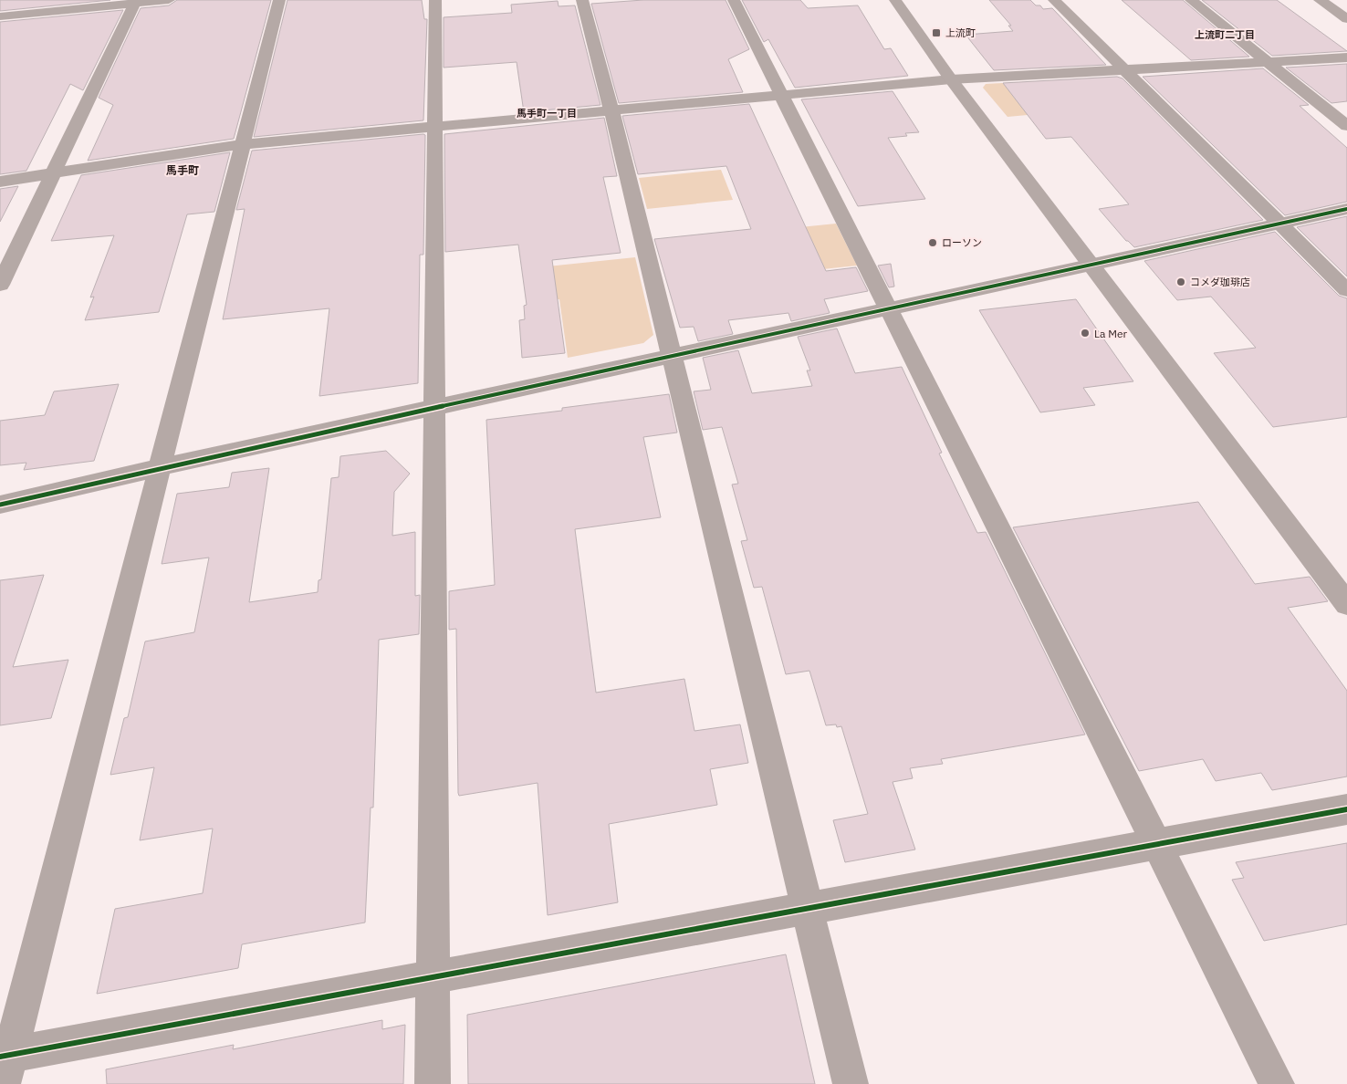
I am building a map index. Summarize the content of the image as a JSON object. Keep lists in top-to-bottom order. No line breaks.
{"districts":["上流町二丁目","馬手町一丁目","馬手町"],"places":{"transit":["上流町"],"other":["ローソン","コメダ珈琲店","La Mer"]}}
